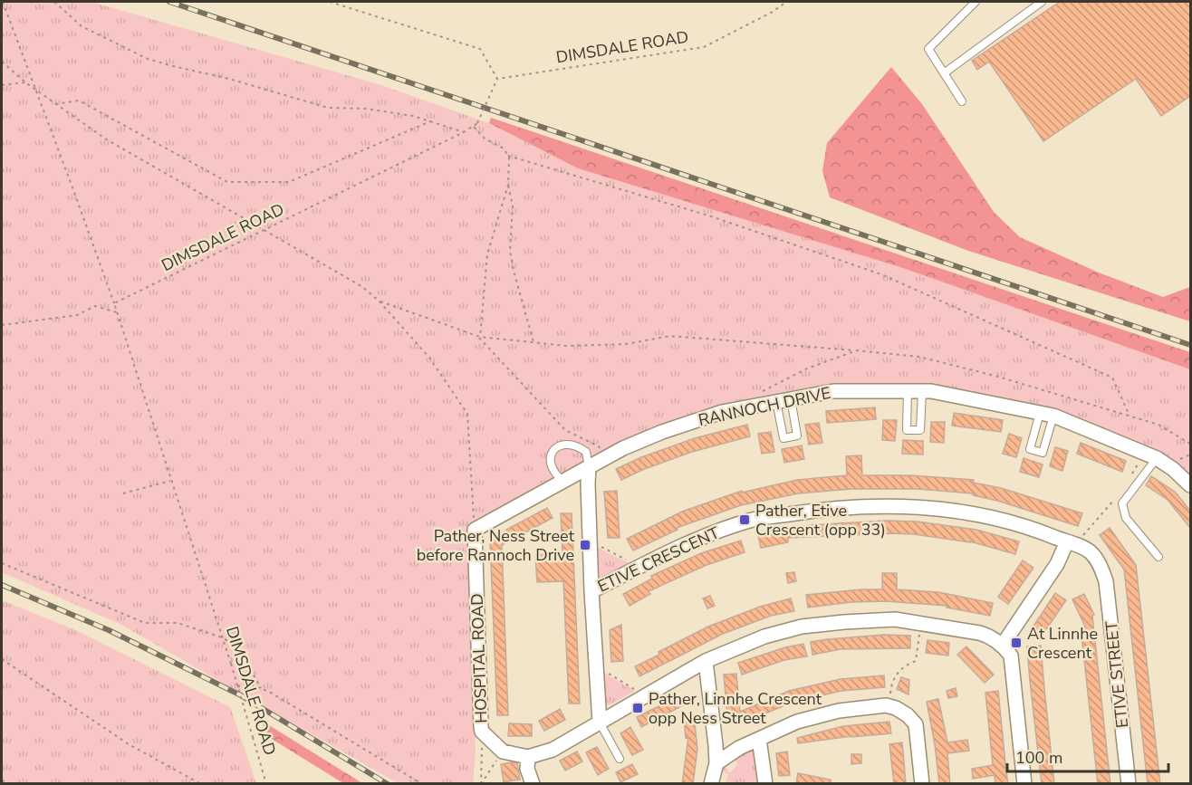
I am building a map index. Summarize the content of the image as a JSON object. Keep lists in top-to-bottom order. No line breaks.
{"streets":{"street":["RANNOCH DRIVE","ETIVE CRESCENT","HOSPITAL ROAD","ETIVE STREET"],"path":["DIMSDALE ROAD"]},"crossings":[["RANNOCH DRIVE","HOSPITAL ROAD"],["ETIVE CRESCENT","ETIVE STREET"]],"places":{"transit":["Pather, Etive Crescent (opp 33)","Pather, Ness Street before Rannoch Drive","At Linnhe Crescent","Pather, Linnhe Crescent opp Ness Street"]},"scale_bar":"100 m"}
